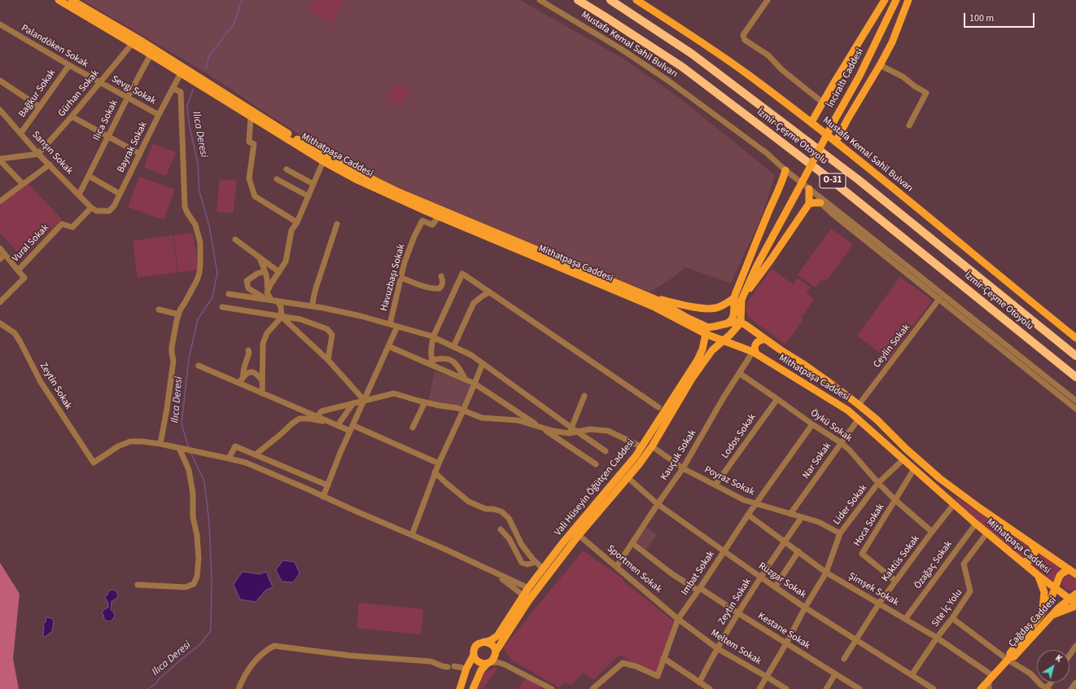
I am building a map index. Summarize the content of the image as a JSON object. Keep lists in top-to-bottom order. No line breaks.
{"streets":{"highway":["İzmir-Çeşme Otoyolu","O-31"],"main road":["Mustafa Kemal Sahil Bulvarı","İnciraltı Caddesi","Mithatpaşa Caddesi","Vali Hüseyin Öğütçen Caddesi","Çağdaş Caddesi"],"street":["Palandöken Sokak","Sevgi Sokak","Bağkur Sokak","Gürhan Sokak","Ilıca Sokak","Bayrak Sokak","Sarışın Sokak","Vural Sokak","Havuzbaşı Sokak","Ceylin Sokak","Zeytin Sokak","Öykü Sokak","Lodos Sokak","Kauçuk Sokak","Nar Sokak","Poyraz Sokak","Lider Sokak","Hoca Sokak","Kaktüs Sokak","Özağaç Sokak","Sportmen Sokak","Imbat Sokak","Rüzgar Sokak","Şimşek Sokak","Site İç Yolu","Kestane Sokak","Meltem Sokak"]},"crossings":[["Mustafa Kemal Sahil Bulvarı","Ceylin Sokak"],["Palandöken Sokak","Sevgi Sokak"],["Palandöken Sokak","Bağkur Sokak"],["Palandöken Sokak","Gürhan Sokak"],["Sevgi Sokak","Gürhan Sokak"],["Sevgi Sokak","Ilıca Sokak"],["Sevgi Sokak","Bayrak Sokak"],["Bağkur Sokak","Sarışın Sokak"],["Gürhan Sokak","Sarışın Sokak"],["Gürhan Sokak","Mithatpaşa Caddesi"],["Ilıca Sokak","Sarışın Sokak"],["Ilıca Sokak","Mithatpaşa Caddesi"],["Bayrak Sokak","Sarışın Sokak"],["Bayrak Sokak","Mithatpaşa Caddesi"],["Bayrak Sokak","Vural Sokak"],["Sarışın Sokak","Vural Sokak"],["Mithatpaşa Caddesi","Havuzbaşı Sokak"],["Mithatpaşa Caddesi","Ceylin Sokak"],["Mithatpaşa Caddesi","Kauçuk Sokak"],["Mithatpaşa Caddesi","Nar Sokak"],["Mithatpaşa Caddesi","Vali Hüseyin Öğütçen Caddesi"],["Mithatpaşa Caddesi","Lider Sokak"],["Mithatpaşa Caddesi","Hoca Sokak"],["Mithatpaşa Caddesi","Kaktüs Sokak"],["Mithatpaşa Caddesi","Özağaç Sokak"],["Mithatpaşa Caddesi","Site İç Yolu"],["Mithatpaşa Caddesi","Çağdaş Caddesi"],["Zeytin Sokak","Poyraz Sokak"],["Zeytin Sokak","Rüzgar Sokak"],["Zeytin Sokak","Şimşek Sokak"],["Zeytin Sokak","Kestane Sokak"],["Zeytin Sokak","Meltem Sokak"],["Öykü Sokak","Lodos Sokak"],["Öykü Sokak","Kauçuk Sokak"],["Öykü Sokak","Nar Sokak"],["Öykü Sokak","Lider Sokak"],["Öykü Sokak","Hoca Sokak"],["Öykü Sokak","Kaktüs Sokak"],["Öykü Sokak","Imbat Sokak"],["Lodos Sokak","Poyraz Sokak"],["Kauçuk Sokak","Poyraz Sokak"],["Kauçuk Sokak","Sportmen Sokak"],["Kauçuk Sokak","Rüzgar Sokak"],["Kauçuk Sokak","Kestane Sokak"],["Nar Sokak","Poyraz Sokak"],["Poyraz Sokak","Vali Hüseyin Öğütçen Caddesi"],["Poyraz Sokak","Lider Sokak"],["Poyraz Sokak","Imbat Sokak"],["Vali Hüseyin Öğütçen Caddesi","Sportmen Sokak"],["Vali Hüseyin Öğütçen Caddesi","Rüzgar Sokak"],["Lider Sokak","Rüzgar Sokak"],["Lider Sokak","Şimşek Sokak"],["Lider Sokak","Kestane Sokak"],["Lider Sokak","Meltem Sokak"],["Hoca Sokak","Kaktüs Sokak"],["Kaktüs Sokak","Rüzgar Sokak"],["Kaktüs Sokak","Şimşek Sokak"],["Özağaç Sokak","Şimşek Sokak"],["Sportmen Sokak","Imbat Sokak"],["Sportmen Sokak","Meltem Sokak"],["Imbat Sokak","Rüzgar Sokak"],["Imbat Sokak","Şimşek Sokak"],["Imbat Sokak","Kestane Sokak"],["Imbat Sokak","Meltem Sokak"],["Rüzgar Sokak","Site İç Yolu"],["Şimşek Sokak","Site İç Yolu"],["Şimşek Sokak","Çağdaş Caddesi"]],"water":["Ilıca Deresi"],"scale_bar":"100 m","north":"top right"}
